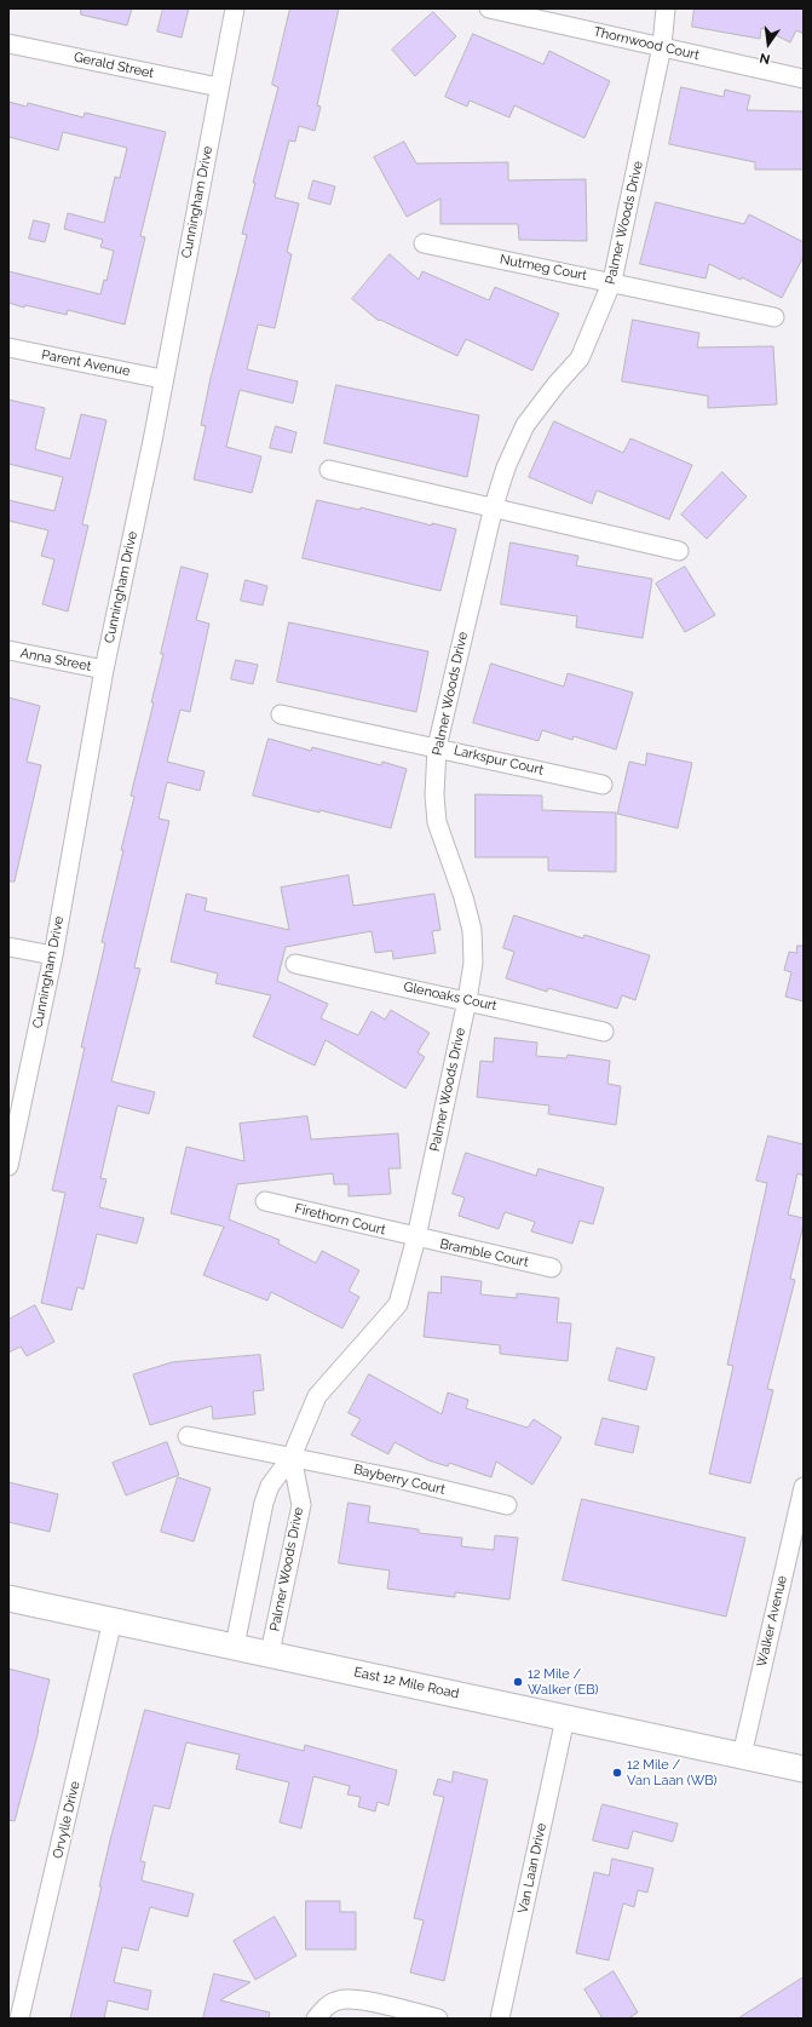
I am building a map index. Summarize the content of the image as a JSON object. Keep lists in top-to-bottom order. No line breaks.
{"streets":{"main road":["East 12 Mile Road"],"street":["Thornwood Court","Gerald Street","Cunningham Drive","Palmer Woods Drive","Nutmeg Court","Parent Avenue","Anna Street","Larkspur Court","Glenoaks Court","Firethorn Court","Bramble Court","Bayberry Court","Walker Avenue","Orvylle Drive","Van Laan Drive"]},"crossings":[["Thornwood Court","Palmer Woods Drive"],["Gerald Street","Cunningham Drive"],["Cunningham Drive","Parent Avenue"],["Cunningham Drive","Anna Street"],["Palmer Woods Drive","Nutmeg Court"],["Palmer Woods Drive","Larkspur Court"],["Palmer Woods Drive","Glenoaks Court"],["Palmer Woods Drive","Firethorn Court"],["Palmer Woods Drive","Bramble Court"],["Palmer Woods Drive","Bayberry Court"],["Palmer Woods Drive","East 12 Mile Road"],["Firethorn Court","Bramble Court"],["Walker Avenue","East 12 Mile Road"],["East 12 Mile Road","Orvylle Drive"],["East 12 Mile Road","Van Laan Drive"]],"places":["12 Mile / Walker (EB)","12 Mile / Van Laan (WB)"],"north":"bottom"}
